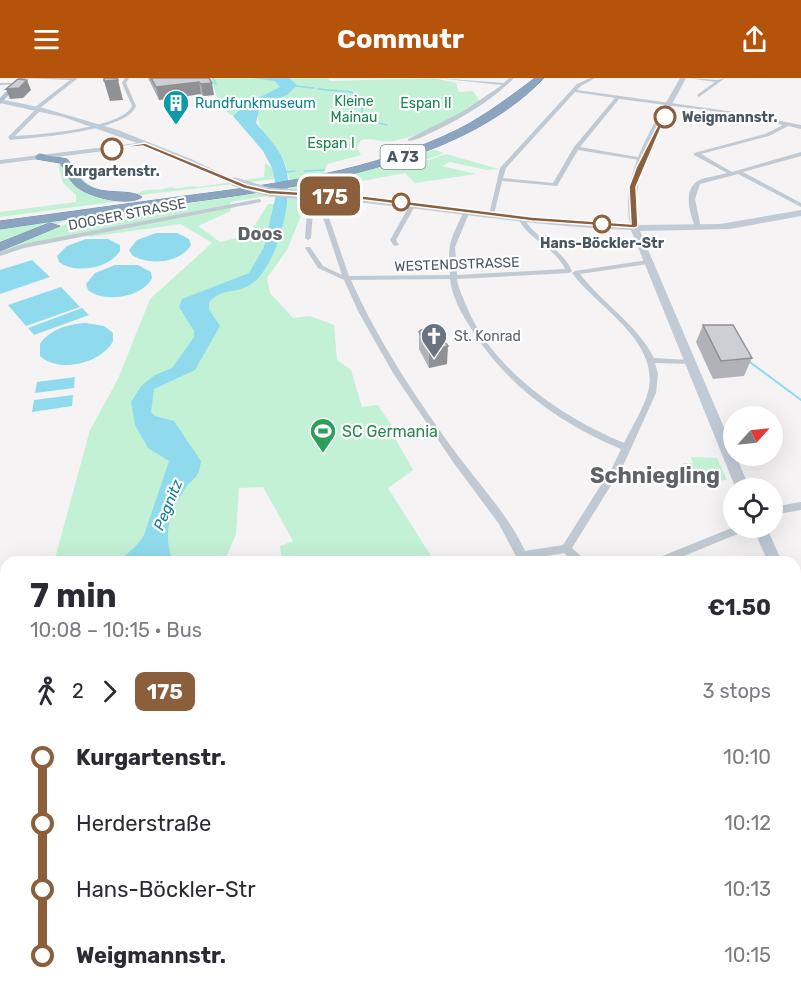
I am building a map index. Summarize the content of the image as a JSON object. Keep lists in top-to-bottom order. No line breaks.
{"streets":{"highway":["A 73"],"street":["DOOSER STRASSE","WESTENDSTRASSE"]},"districts":["Doos","Schniegling"],"water":["Pegnitz"],"parks":["Kleine Mainau","Espan II","Espan I"],"places":{"other":["Weigmannstr.","Kurgartenstr.","Hans-Böckler-Str"],"building":["Rundfunkmuseum"],"church":["St. Konrad"],"sports":["SC Germania"]},"lines":["bus line 175"],"north":"top right","page":{"header":"Commutr","on_map":"175","heading":["7 min","10:08 – 10:15 · Bus","€1.50"],"legs":["2","175","3 stops"],"list":[{"name":"Kurgartenstr.","value":"10:10"},{"name":"Herderstraße","value":"10:12"},{"name":"Hans-Böckler-Str","value":"10:13"},{"name":"Weigmannstr.","value":"10:15"}]}}
